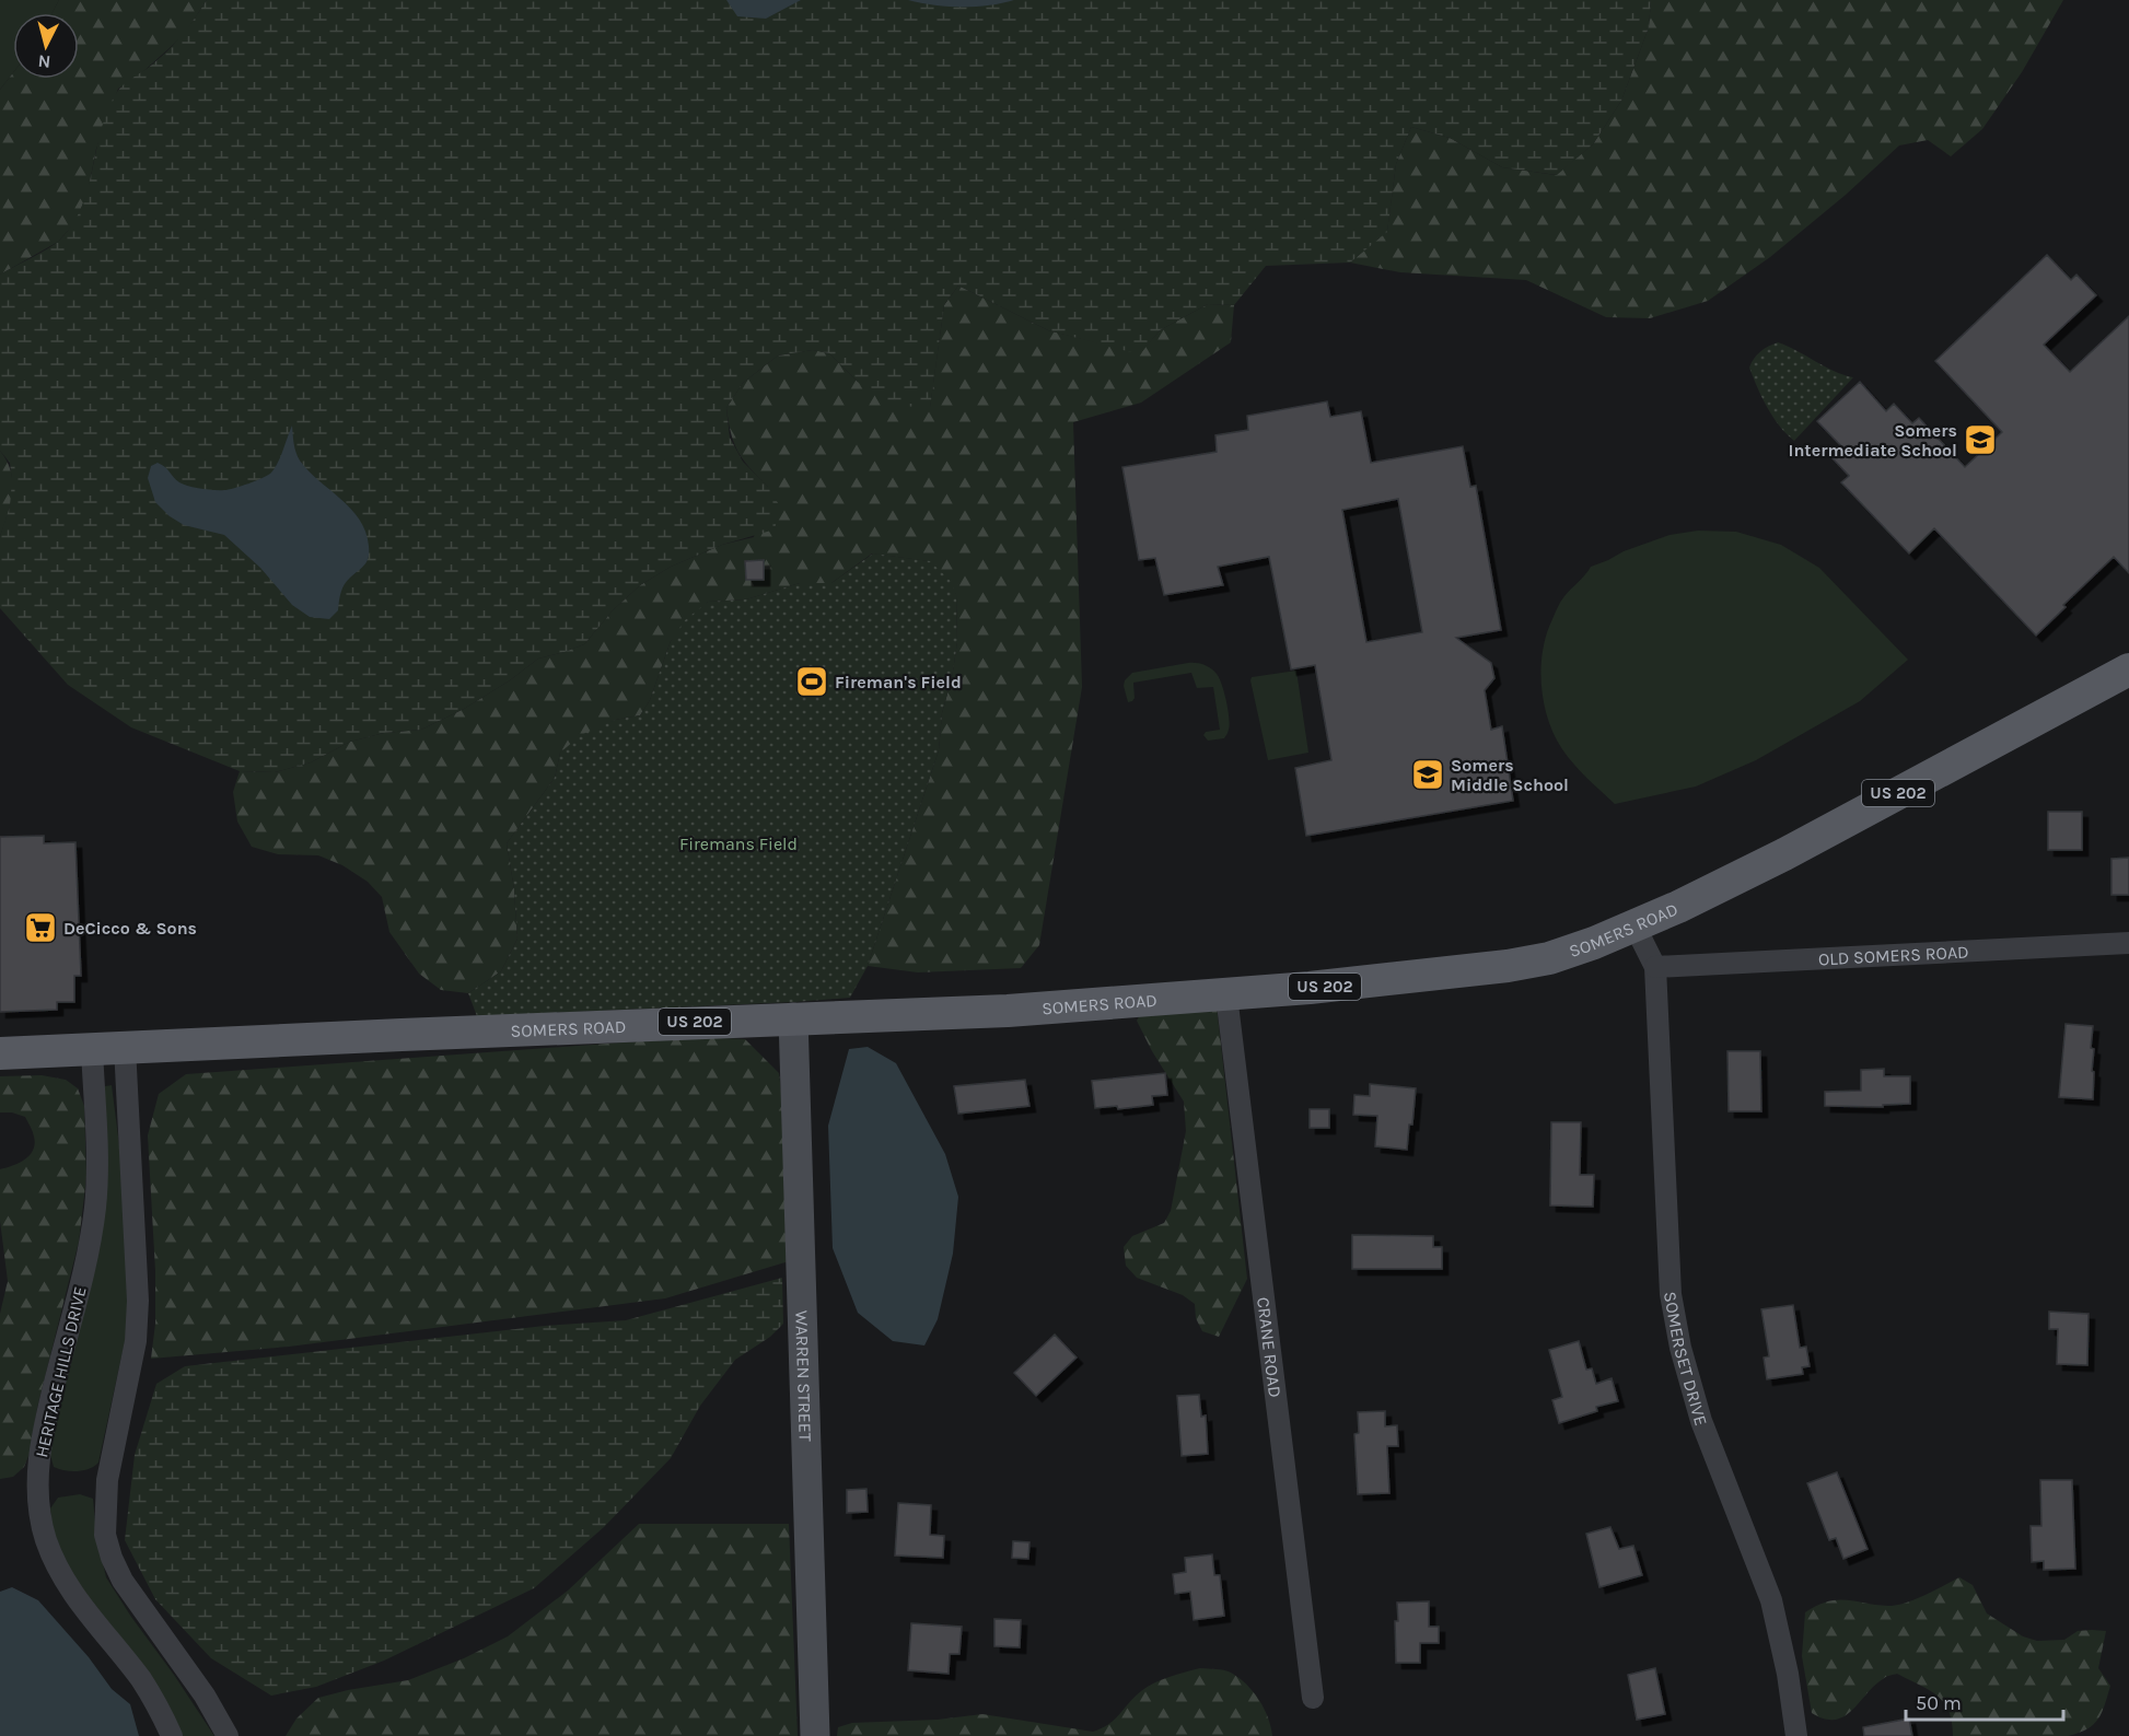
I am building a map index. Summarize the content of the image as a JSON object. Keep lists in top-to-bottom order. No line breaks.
{"streets":{"main road":["US 202","SOMERS ROAD"],"street":["OLD SOMERS ROAD","CRANE ROAD","SOMERSET DRIVE","HERITAGE HILLS DRIVE","WARREN STREET"]},"crossings":[["SOMERS ROAD","CRANE ROAD"],["SOMERS ROAD","HERITAGE HILLS DRIVE"],["SOMERS ROAD","WARREN STREET"],["OLD SOMERS ROAD","SOMERSET DRIVE"]],"parks":["Firemans Field"],"places":{"school or university":["Somers Intermediate School","Somers Middle School"],"sports":["Fireman's Field"],"supermarket":["DeCicco & Sons"]},"scale_bar":"50 m","north":"bottom"}
